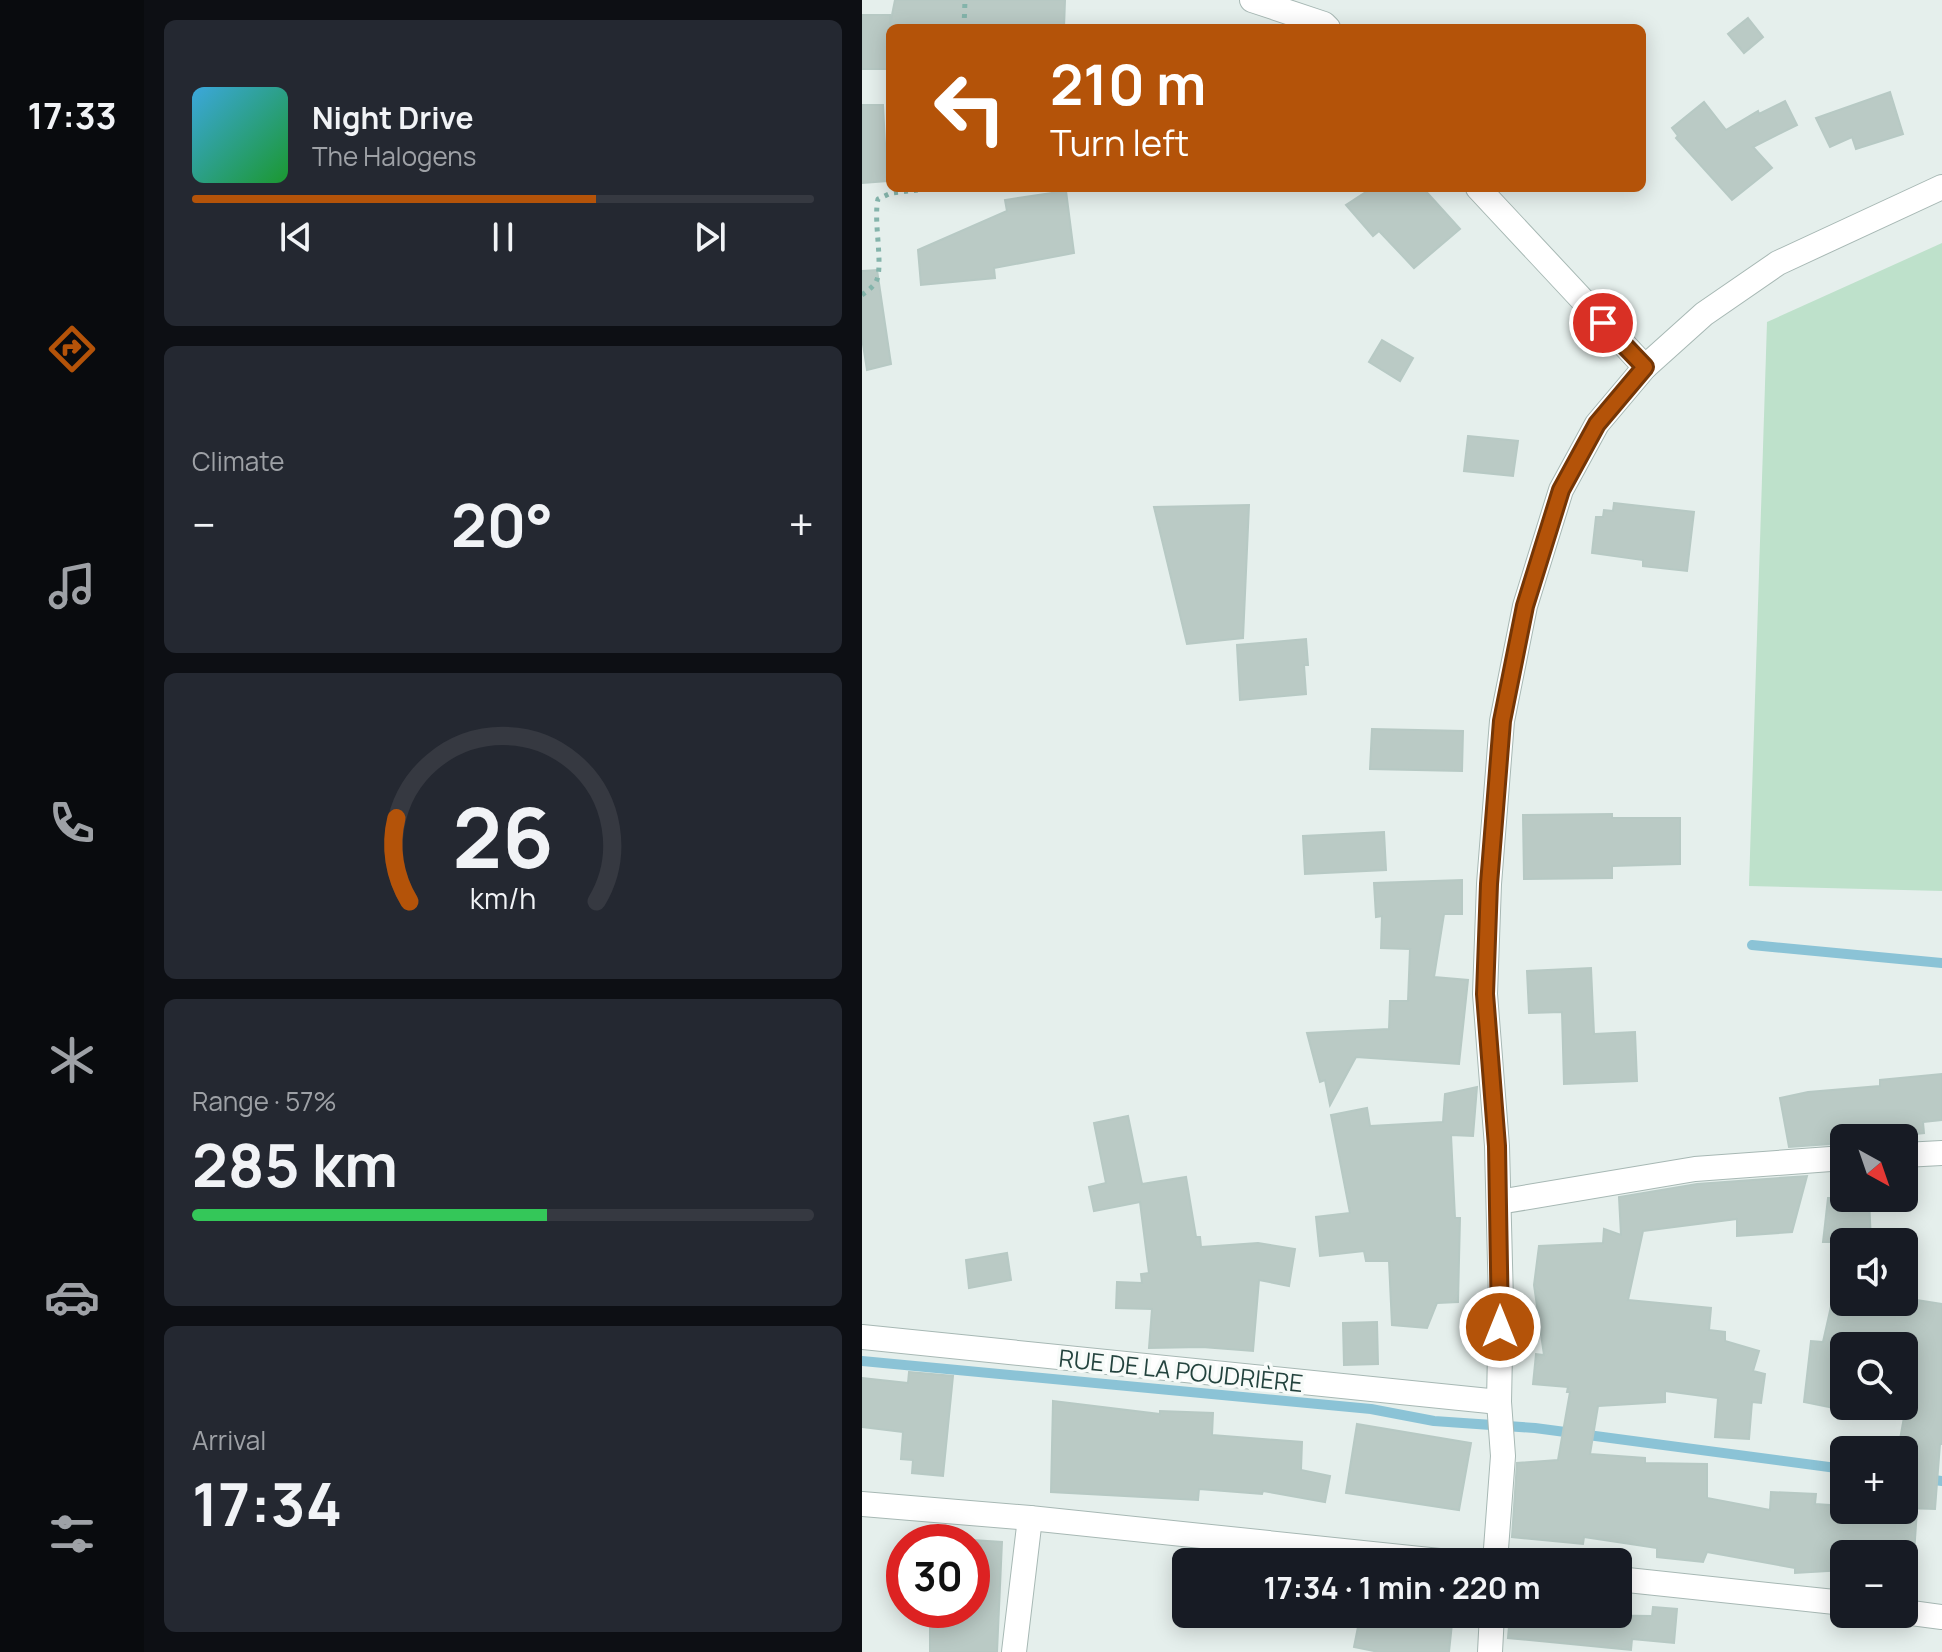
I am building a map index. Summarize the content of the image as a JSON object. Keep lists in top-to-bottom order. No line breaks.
{"streets":{"street":["RUE DE LA POUDRIÈRE"]},"north":"bottom right","page":{"tabs":"17:33","turn":["210 m","Turn left"],"song":["Night Drive","The Halogens"],"tile":["Climate",["Range · 57%","285 km"],["Arrival","17:34"]],"heat":["−","20°","+"],"map_buttons":["+","−"],"limit":"30","trip":"17:34 · 1 min · 220 m","gauge":["26","km/h"]}}
